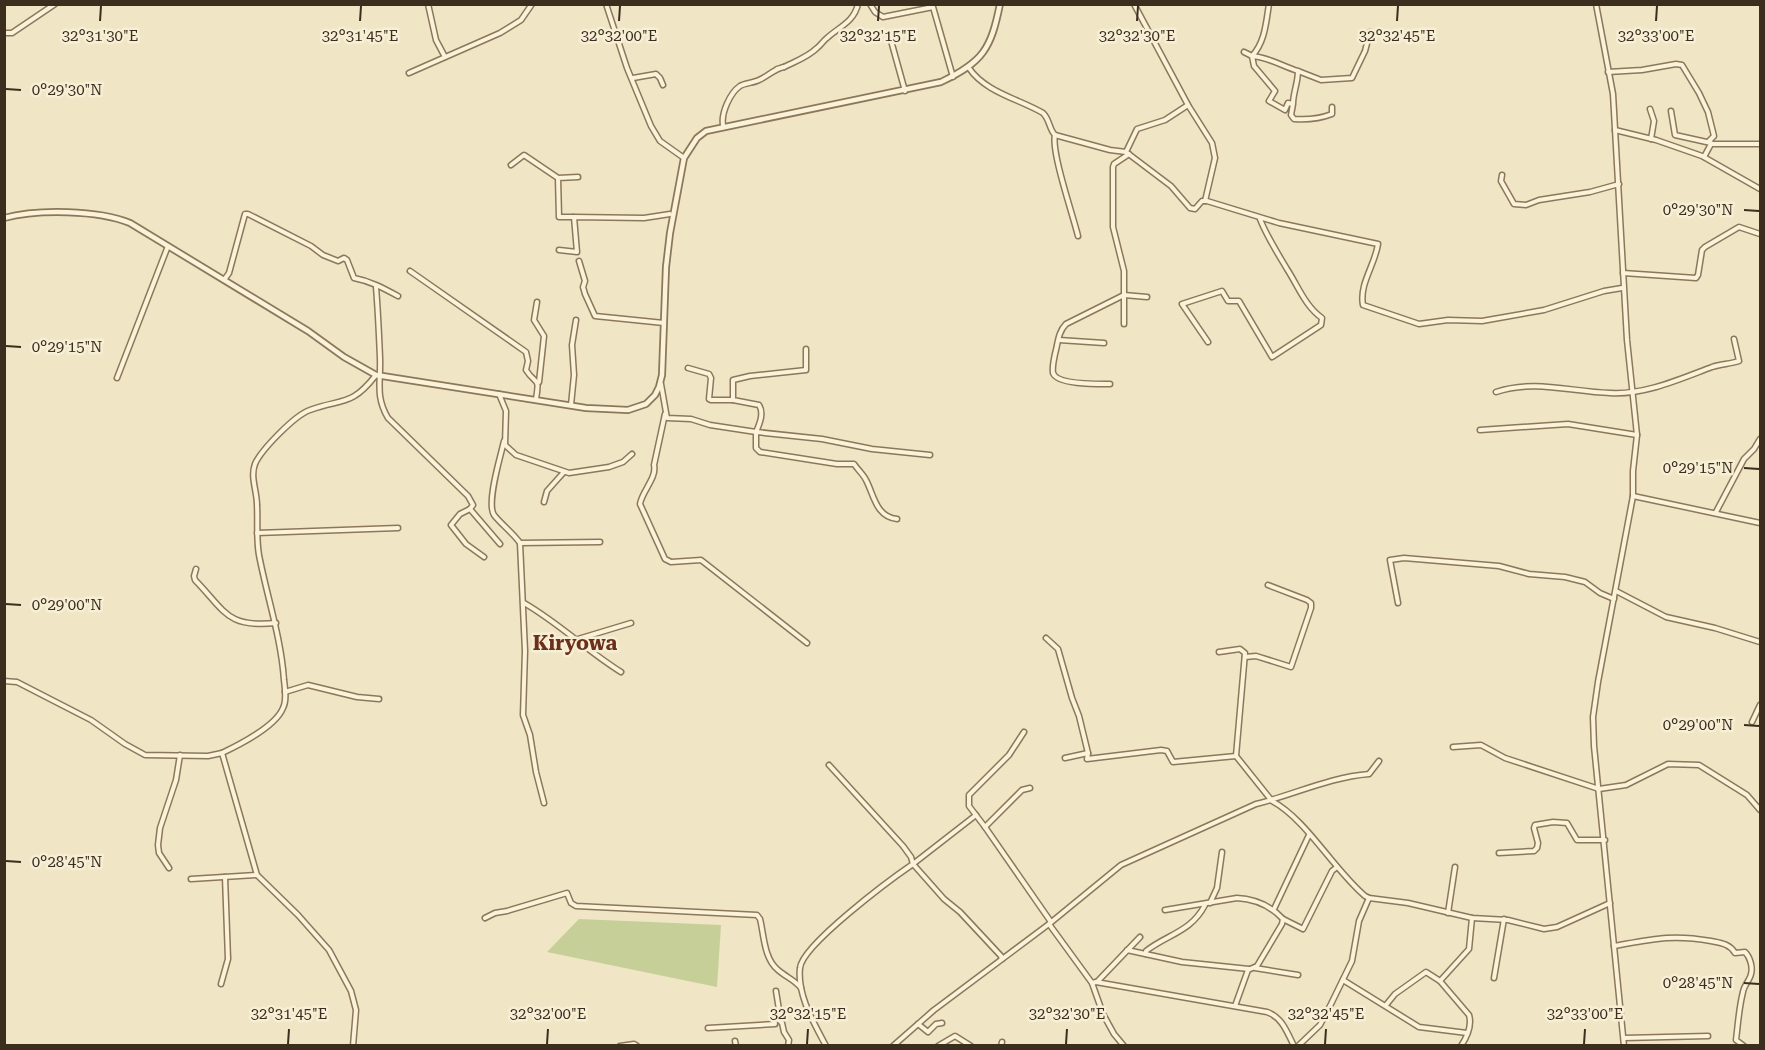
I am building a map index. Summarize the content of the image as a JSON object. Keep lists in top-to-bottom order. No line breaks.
{"districts":["Kiryowa"],"coordinates":["32°31'30\"E","32°31'45\"E","32°32'00\"E","32°32'15\"E","32°32'30\"E","32°32'45\"E","32°33'00\"E","0°29'30\"N","0°29'15\"N","0°29'00\"N","0°28'45\"N"]}
